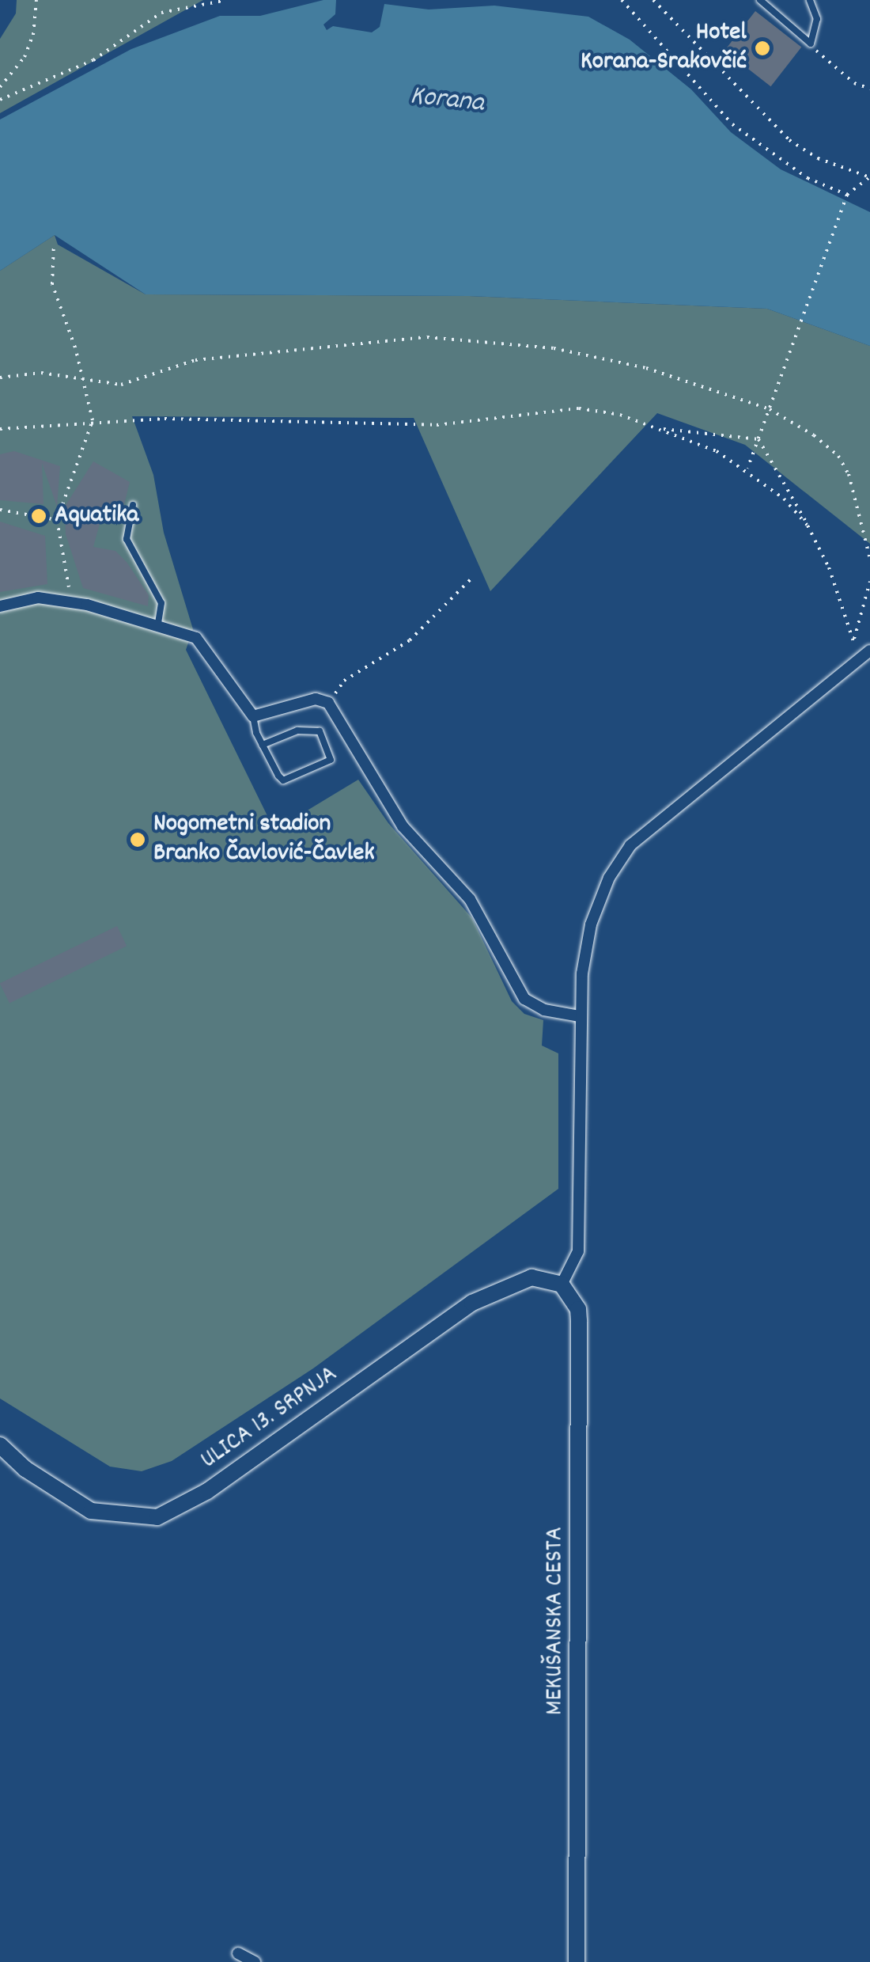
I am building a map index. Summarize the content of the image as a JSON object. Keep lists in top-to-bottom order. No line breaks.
{"streets":{"street":["ULICA 13. SRPNJA","MEKUŠANSKA CESTA"]},"crossings":[["ULICA 13. SRPNJA","MEKUŠANSKA CESTA"]],"water":["Korana"],"places":["Hotel Korana-Srakovčić","Aquatika","Nogometni stadion Branko Čavlović-Čavlek"]}
